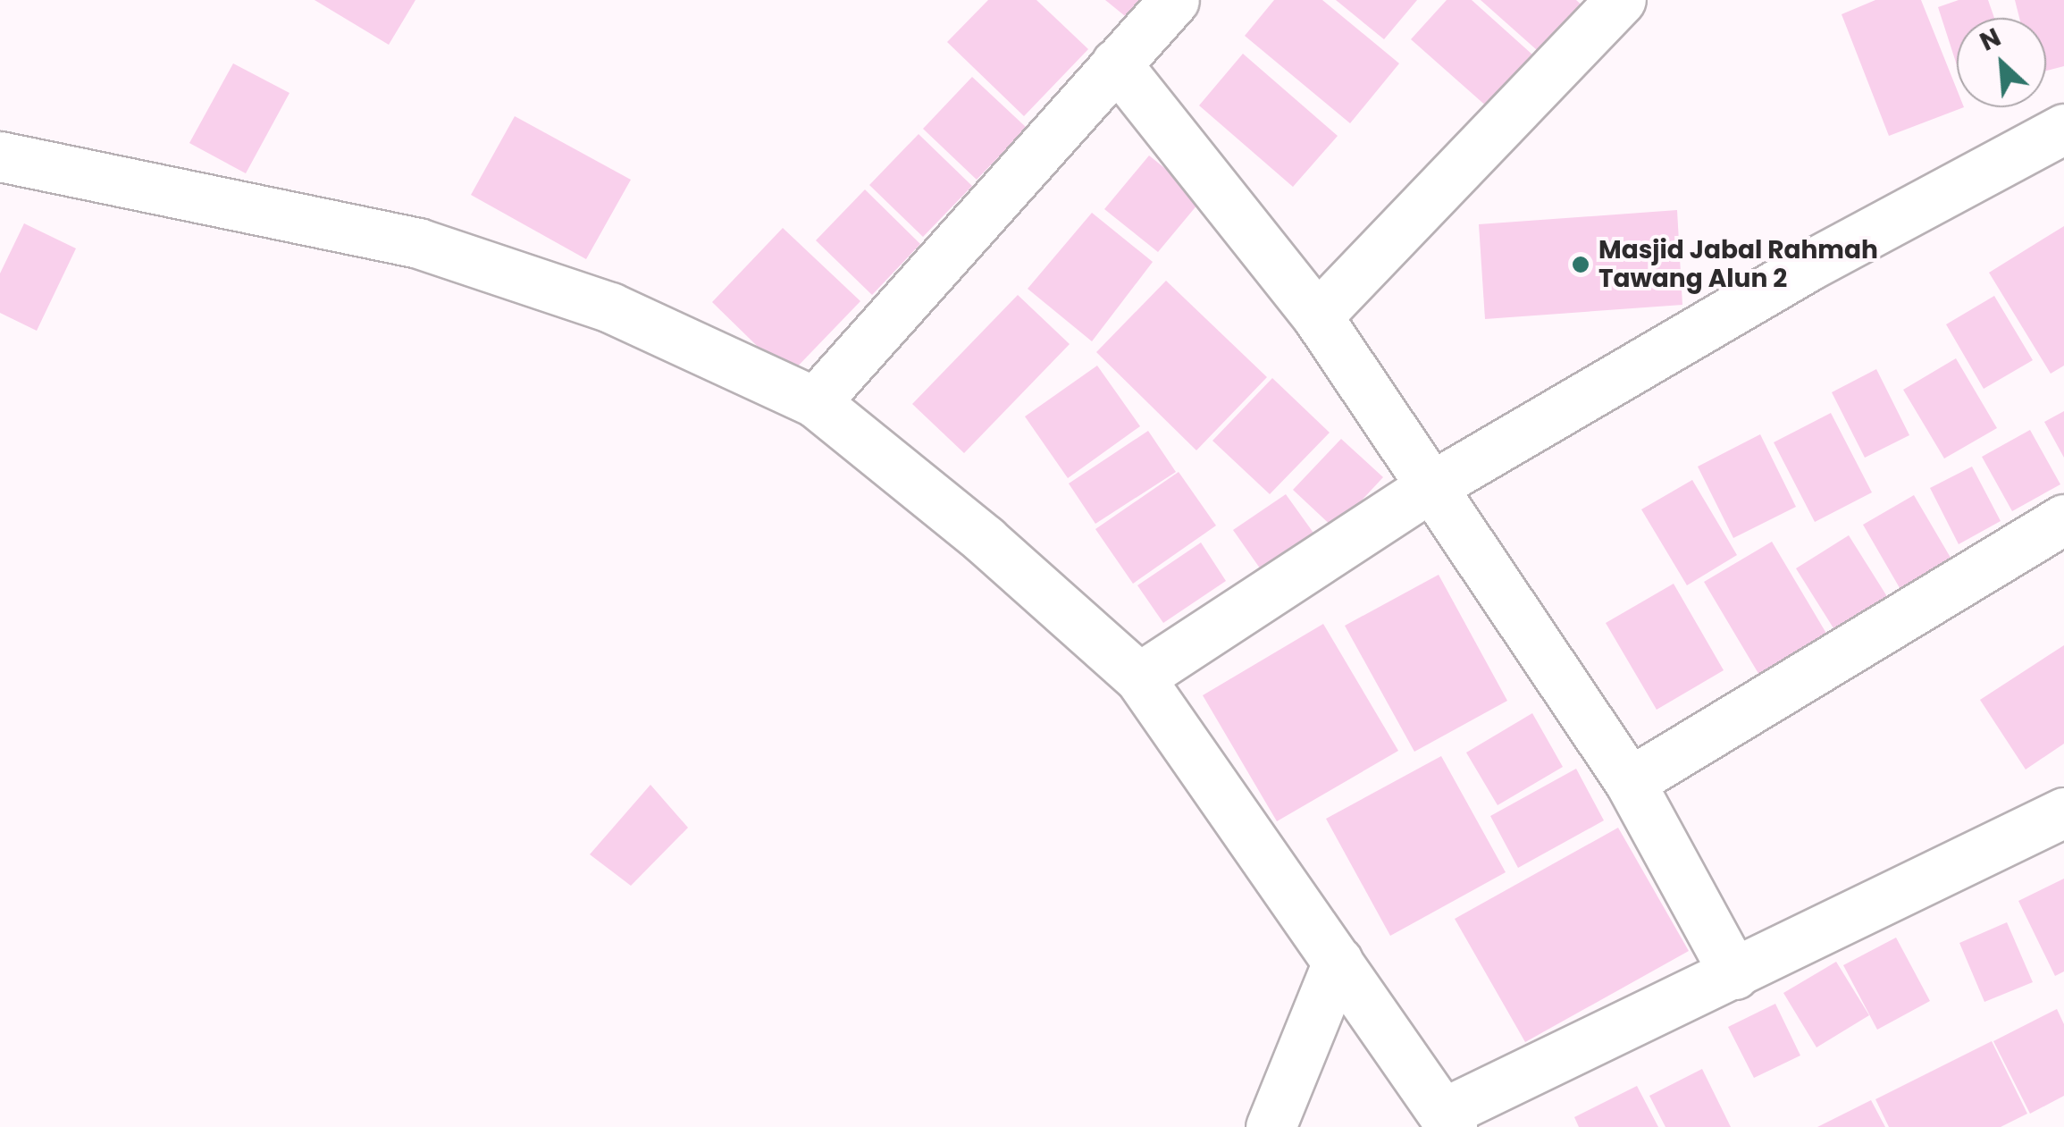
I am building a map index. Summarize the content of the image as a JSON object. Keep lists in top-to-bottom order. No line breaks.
{"places":["Masjid Jabal Rahmah Tawang Alun 2"],"north":"top left"}
